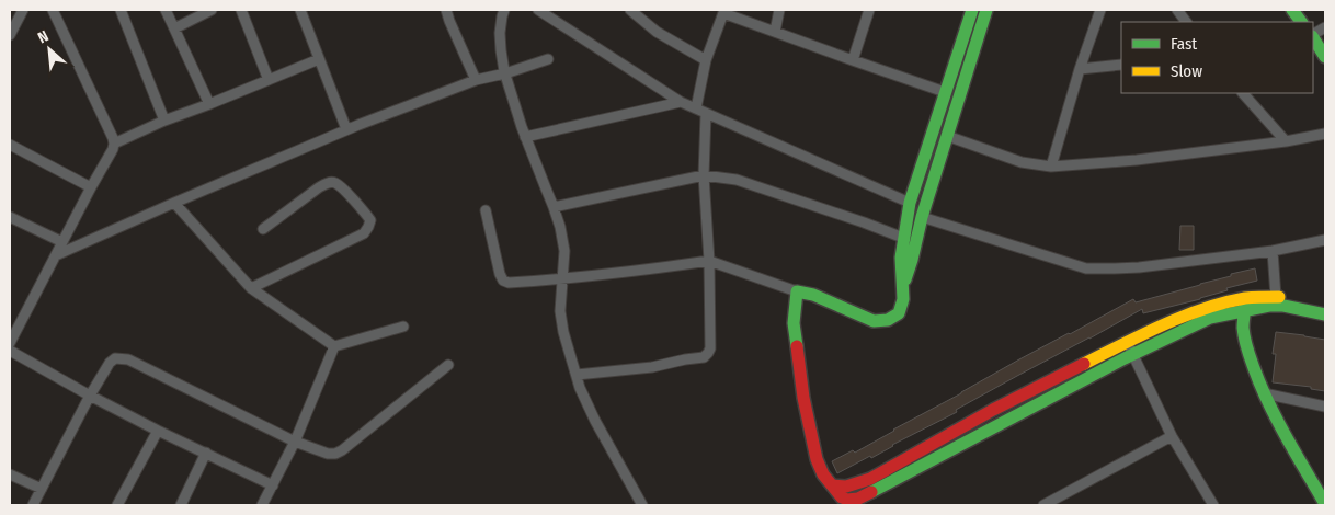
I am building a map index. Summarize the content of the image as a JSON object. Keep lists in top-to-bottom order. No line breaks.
{"legend":["Fast","Slow"],"north":"top left"}
